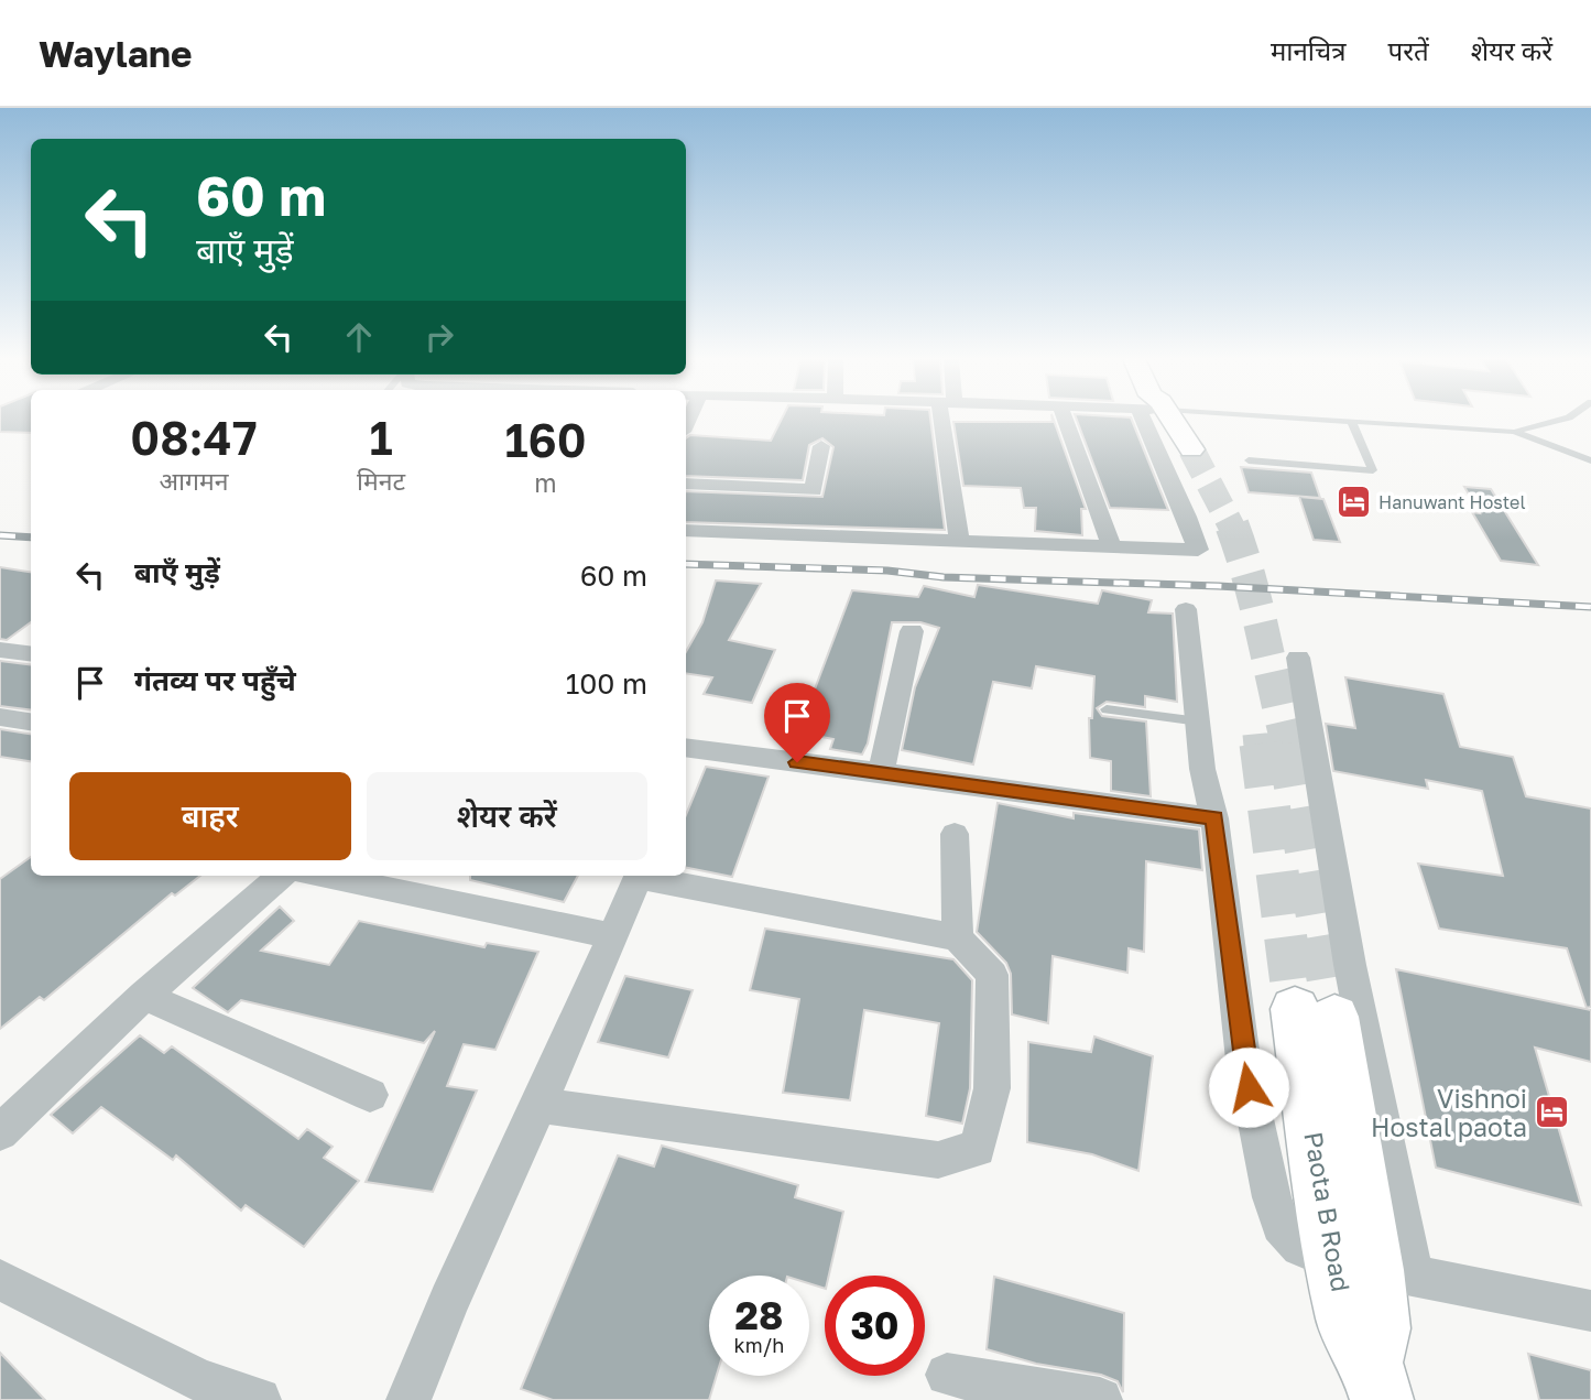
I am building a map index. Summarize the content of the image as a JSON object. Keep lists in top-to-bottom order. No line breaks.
{"streets":{"street":["Paota B Road"]},"places":{"hotel":["Hanuwant Hostel","Vishnoi Hostal paota"]},"page":{"header":"Waylane","nav":["मानचित्र","परतें","शेयर करें"],"turn":["60 m","बाएँ मुड़ें"],"eta":["08:47","आगमन","1","मिनट","160","m"],"list":[{"name":"बाएँ मुड़ें","value":"60 m"},{"name":"गंतव्य पर पहुँचे","value":"100 m"}],"buttons":["बाहर","शेयर करें"],"speed":"28 km/h","limit":"30"}}
